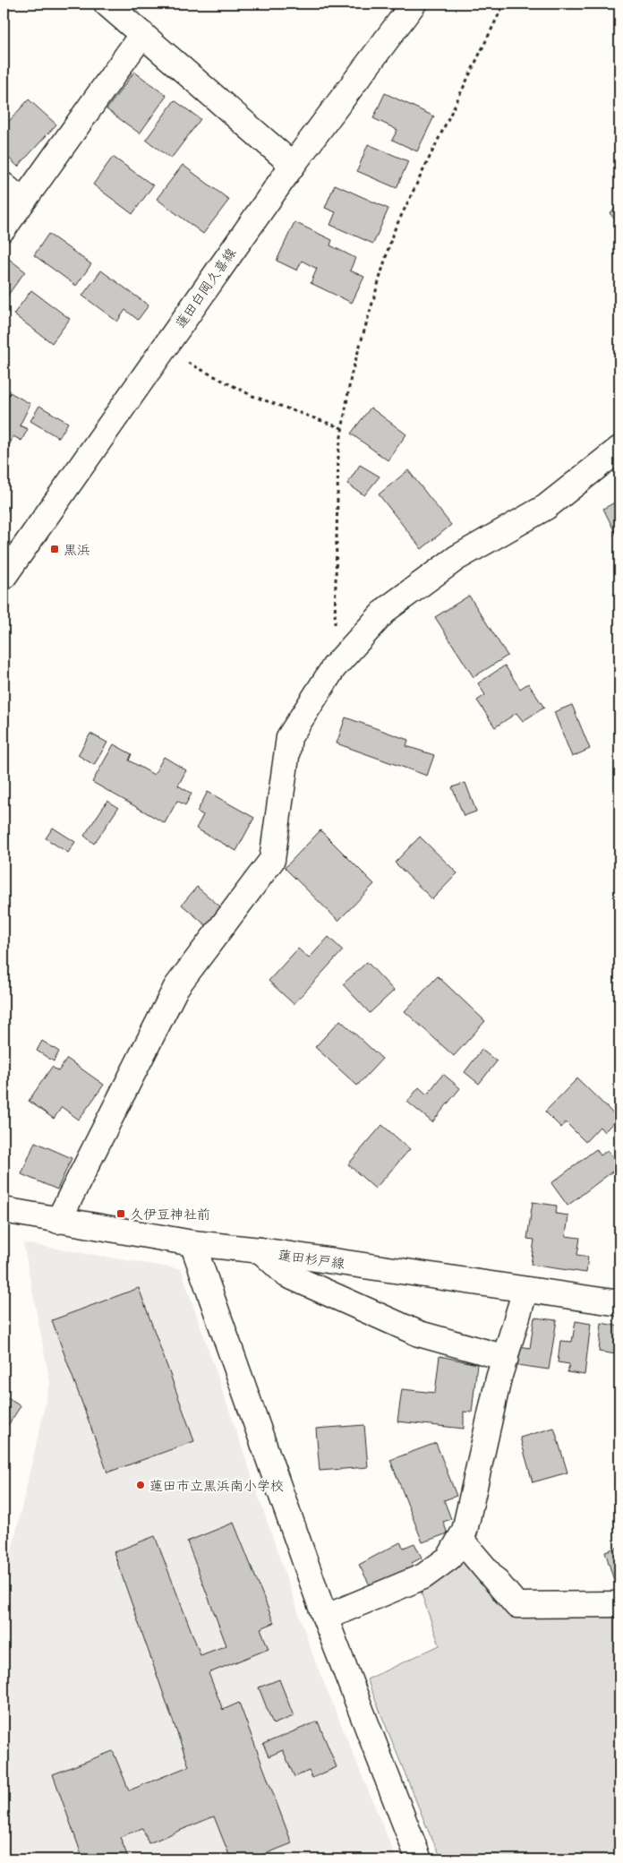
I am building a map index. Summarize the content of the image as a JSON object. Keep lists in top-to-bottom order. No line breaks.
{"streets":{"street":["蓮田白岡久喜線","蓮田杉戸線"]},"places":{"transit":["黒浜","久伊豆神社前"],"other":["蓮田市立黒浜南小学校"]}}
